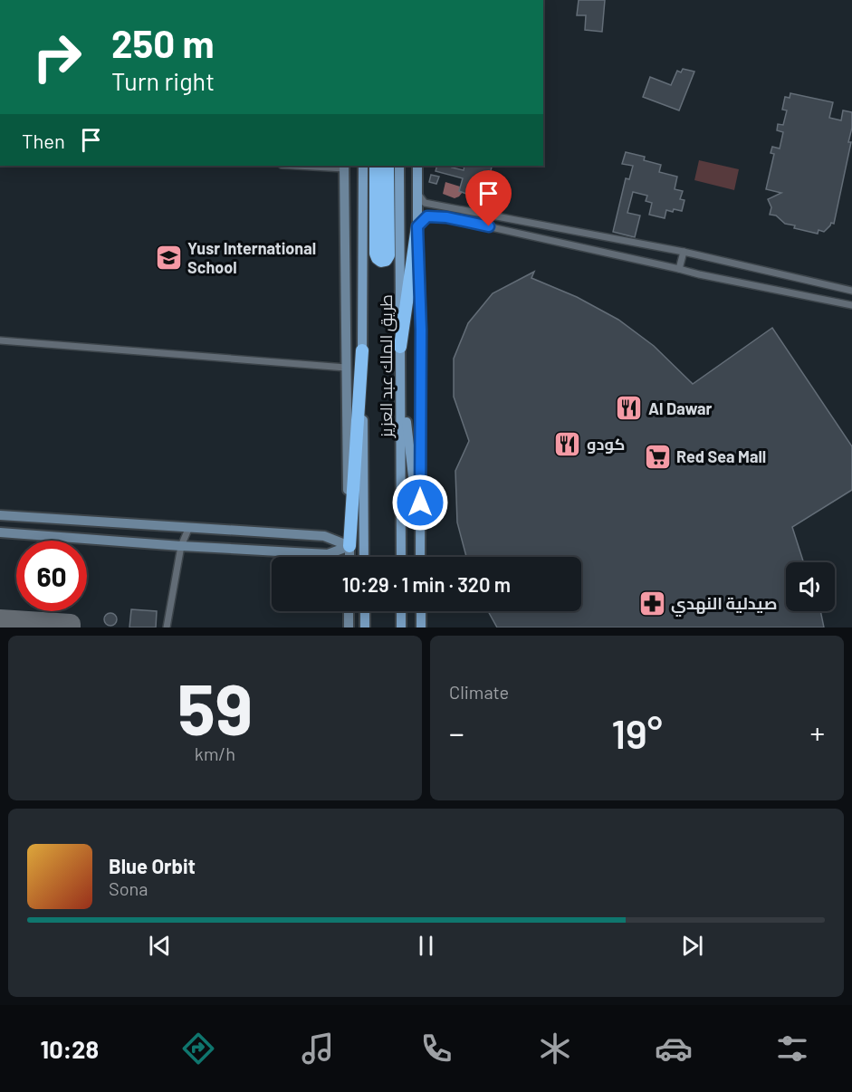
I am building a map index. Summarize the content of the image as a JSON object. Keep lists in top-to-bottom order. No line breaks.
{"streets":{"main road":["طريق الملك عبد العزيز"]},"places":{"school or university":["Yusr International School"],"restaurant":["Al Dawar","كودو"],"supermarket":["Red Sea Mall"],"pharmacy":["صيدلية النهدي"]},"page":{"turn":["250 m","Turn right"],"then":"Then","limit":"60","trip":"10:29 · 1 min · 320 m","tile":[["59","km/h"],"Climate"],"heat":["−","19°","+"],"song":["Blue Orbit","Sona"],"tabs":"10:28"}}
